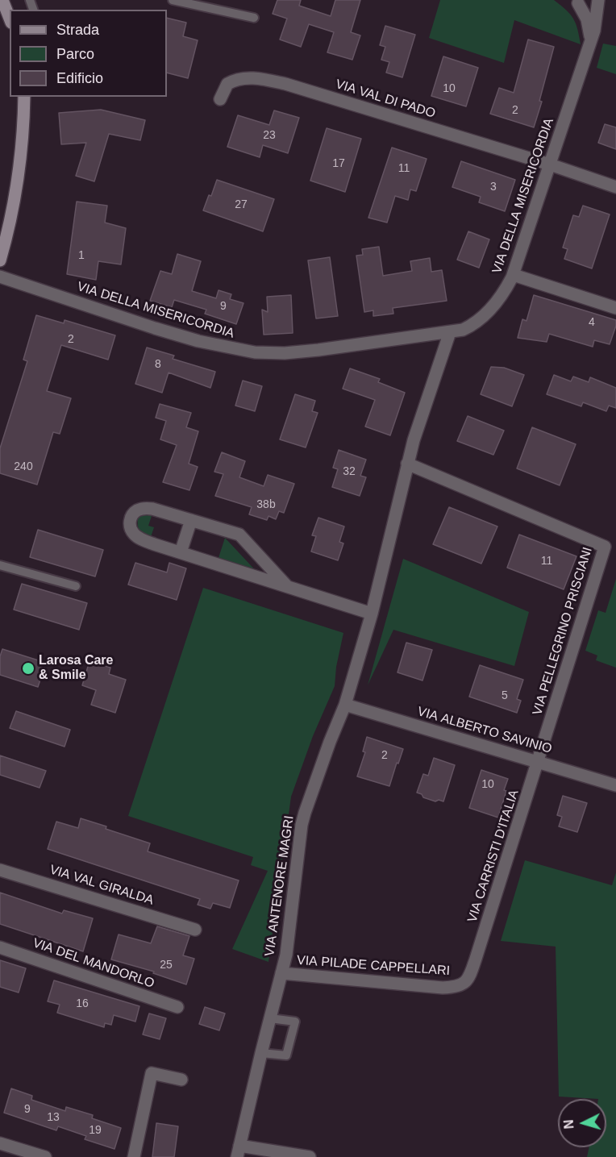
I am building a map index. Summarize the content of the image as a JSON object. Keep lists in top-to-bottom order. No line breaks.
{"streets":{"street":["VIA VAL DI PADO","VIA DELLA MISERICORDIA","VIA PELLEGRINO PRISCIANI","VIA ALBERTO SAVINIO","VIA CARRISTI D'ITALIA","VIA VAL GIRALDA","VIA ANTENORE MAGRI","VIA DEL MANDORLO","VIA PILADE CAPPELLARI"]},"crossings":[["VIA VAL DI PADO","VIA DELLA MISERICORDIA"],["VIA PELLEGRINO PRISCIANI","VIA ALBERTO SAVINIO"],["VIA PELLEGRINO PRISCIANI","VIA CARRISTI D'ITALIA"],["VIA ALBERTO SAVINIO","VIA CARRISTI D'ITALIA"],["VIA ALBERTO SAVINIO","VIA ANTENORE MAGRI"],["VIA CARRISTI D'ITALIA","VIA PILADE CAPPELLARI"],["VIA ANTENORE MAGRI","VIA PILADE CAPPELLARI"]],"places":["Larosa Care & Smile"],"house_numbers":["10","2","23","17","11","3","27","1","9","4","2","8","240","32","38b","11","5","2","10","25","16","9","13","19"],"legend":["Strada","Parco","Edificio"],"north":"left"}
